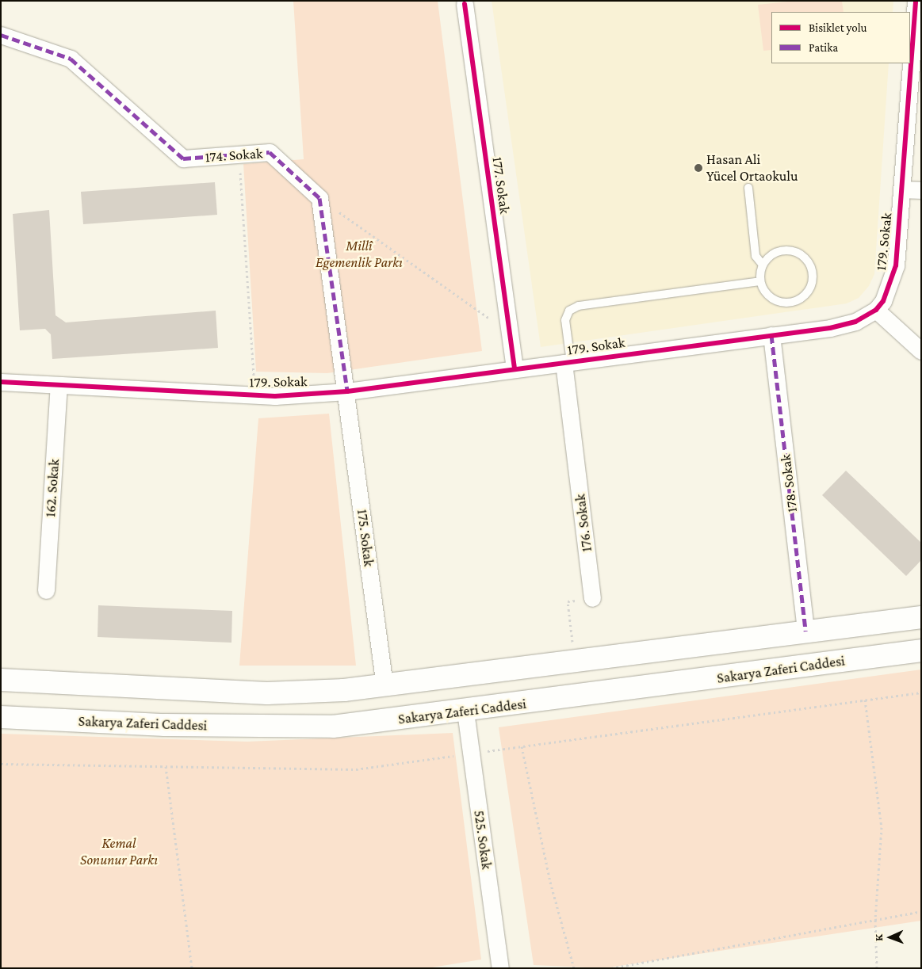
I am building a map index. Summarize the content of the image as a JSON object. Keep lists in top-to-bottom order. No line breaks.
{"streets":{"main road":["Sakarya Zaferi Caddesi"],"street":["174. Sokak","177. Sokak","179. Sokak","178. Sokak","162. Sokak","176. Sokak","175. Sokak","525. Sokak"]},"crossings":[["177. Sokak","179. Sokak"],["179. Sokak","178. Sokak"],["179. Sokak","162. Sokak"],["179. Sokak","176. Sokak"],["179. Sokak","175. Sokak"],["Sakarya Zaferi Caddesi","525. Sokak"]],"parks":["Millî Egemenlik Parkı","Kemal Sonunur Parkı"],"places":["Hasan Ali Yücel Ortaokulu"],"legend":["Bisiklet yolu","Patika"],"north":"left"}
